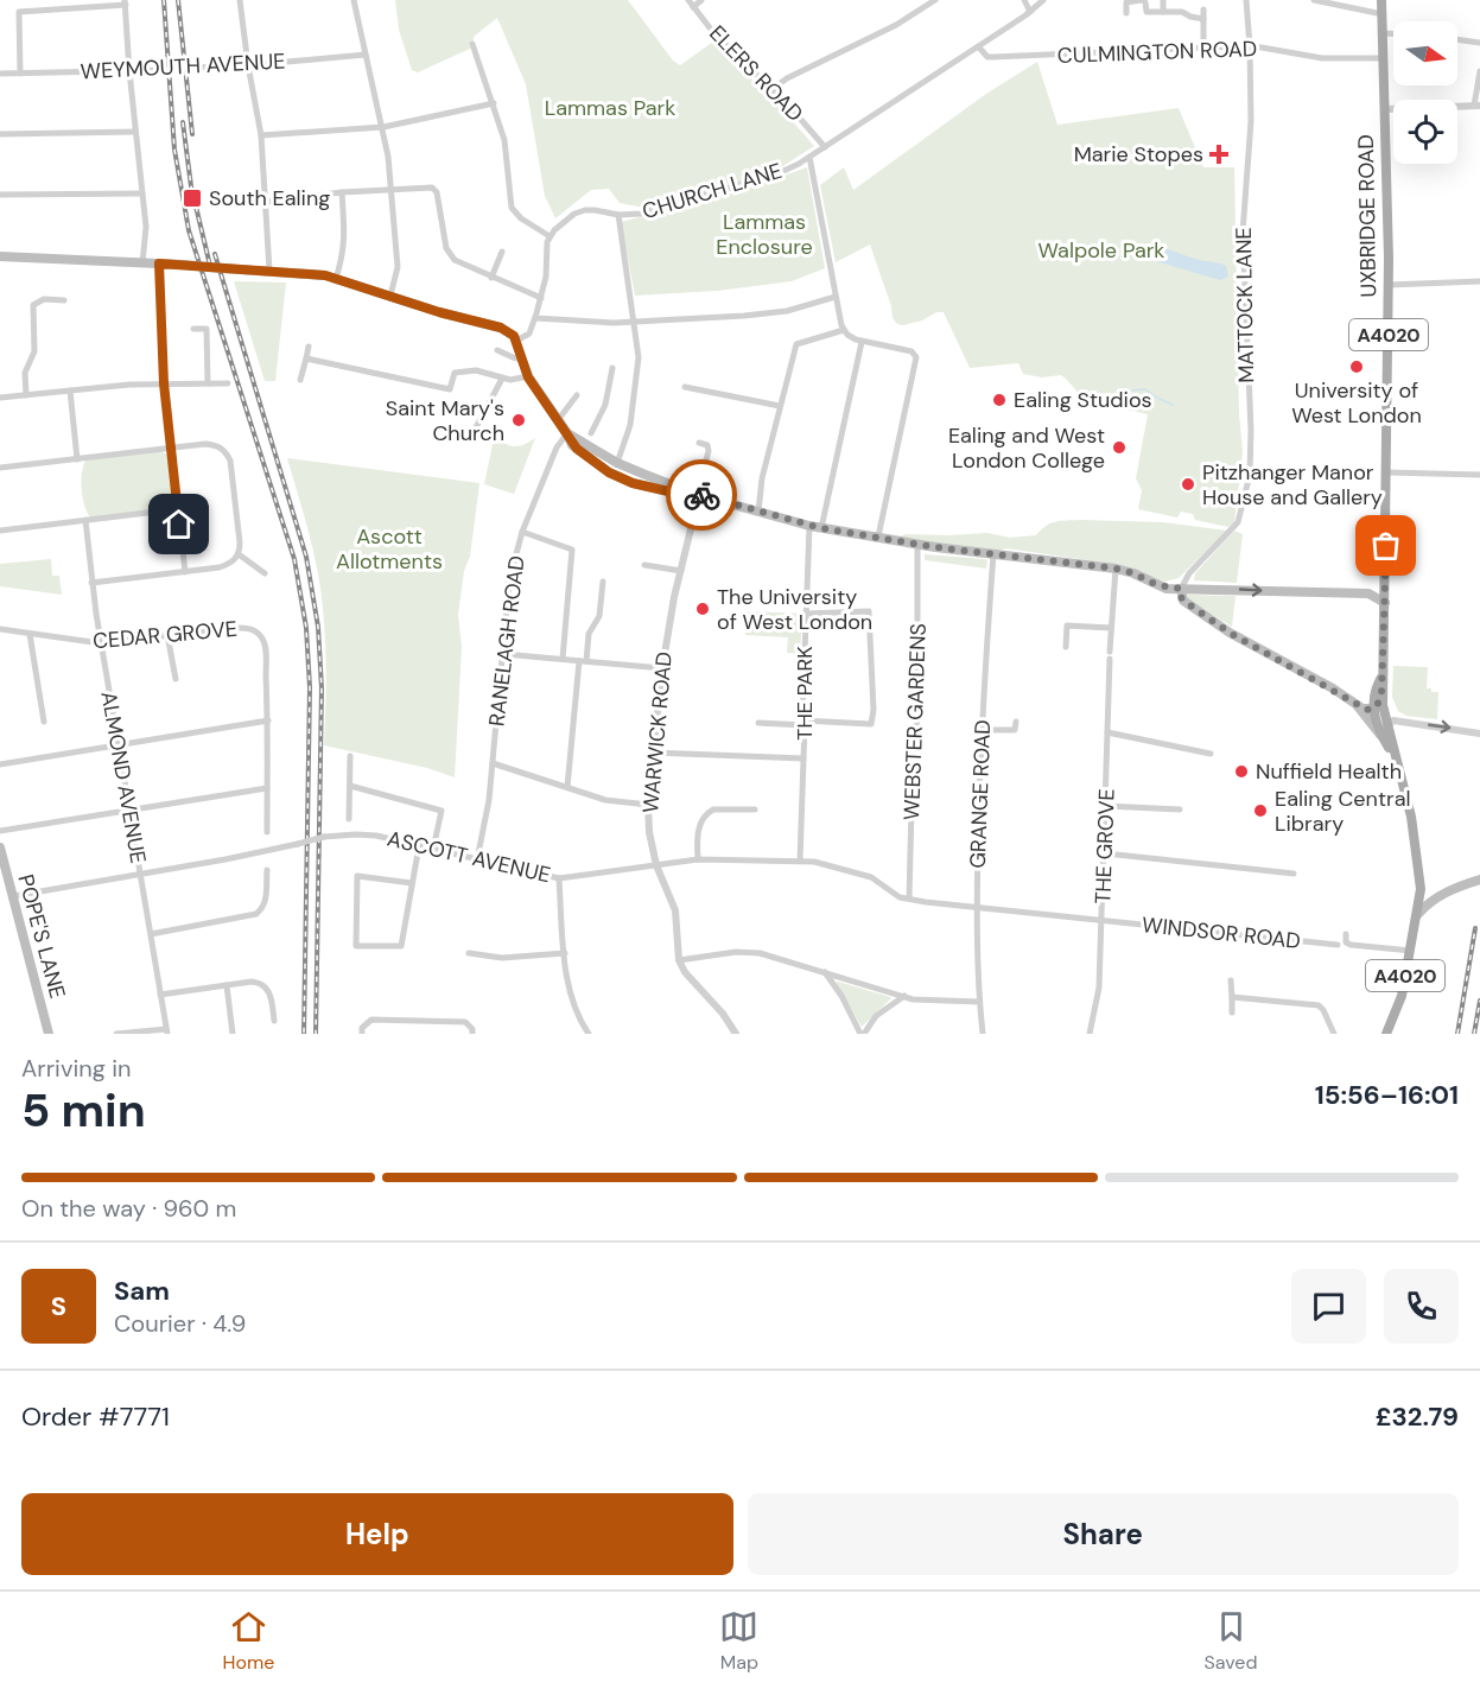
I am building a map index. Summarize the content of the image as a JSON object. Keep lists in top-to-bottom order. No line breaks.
{"streets":{"main road":["UXBRIDGE ROAD","A4020","POPE'S LANE"],"street":["CULMINGTON ROAD","WEYMOUTH AVENUE","ELERS ROAD","CHURCH LANE","MATTOCK LANE","CEDAR GROVE","RANELAGH ROAD","THE PARK","WEBSTER GARDENS","WARWICK ROAD","ALMOND AVENUE","GRANGE ROAD","THE GROVE","ASCOTT AVENUE","WINDSOR ROAD"]},"crossings":[["CULMINGTON ROAD","UXBRIDGE ROAD"],["CULMINGTON ROAD","MATTOCK LANE"],["ELERS ROAD","CHURCH LANE"],["UXBRIDGE ROAD","A4020"],["CEDAR GROVE","ALMOND AVENUE"],["RANELAGH ROAD","ASCOTT AVENUE"],["THE PARK","ASCOTT AVENUE"],["WEBSTER GARDENS","ASCOTT AVENUE"],["WEBSTER GARDENS","WINDSOR ROAD"],["WARWICK ROAD","ASCOTT AVENUE"],["ALMOND AVENUE","ASCOTT AVENUE"],["GRANGE ROAD","WINDSOR ROAD"],["THE GROVE","WINDSOR ROAD"],["ASCOTT AVENUE","WINDSOR ROAD"],["ASCOTT AVENUE","POPE'S LANE"]],"parks":["Lammas Park","Lammas Enclosure","Walpole Park","Ascott Allotments"],"places":{"health":["Marie Stopes"],"transit":["South Ealing"],"other":["University of West London","Ealing Studios","Saint Mary's Church","Ealing and West London College","Pitzhanger Manor House and Gallery","The University of West London","Nuffield Health","Ealing Central Library"]},"north":"right","page":{"heading":["5 min","Arriving in","15:56–16:01"],"panel":["Sam","Courier · 4.9","Order #7771","£32.79"],"bar":"On the way · 960 m","round":"S","buttons":["Help","Share"],"tabs":["Home","Map","Saved"]}}
